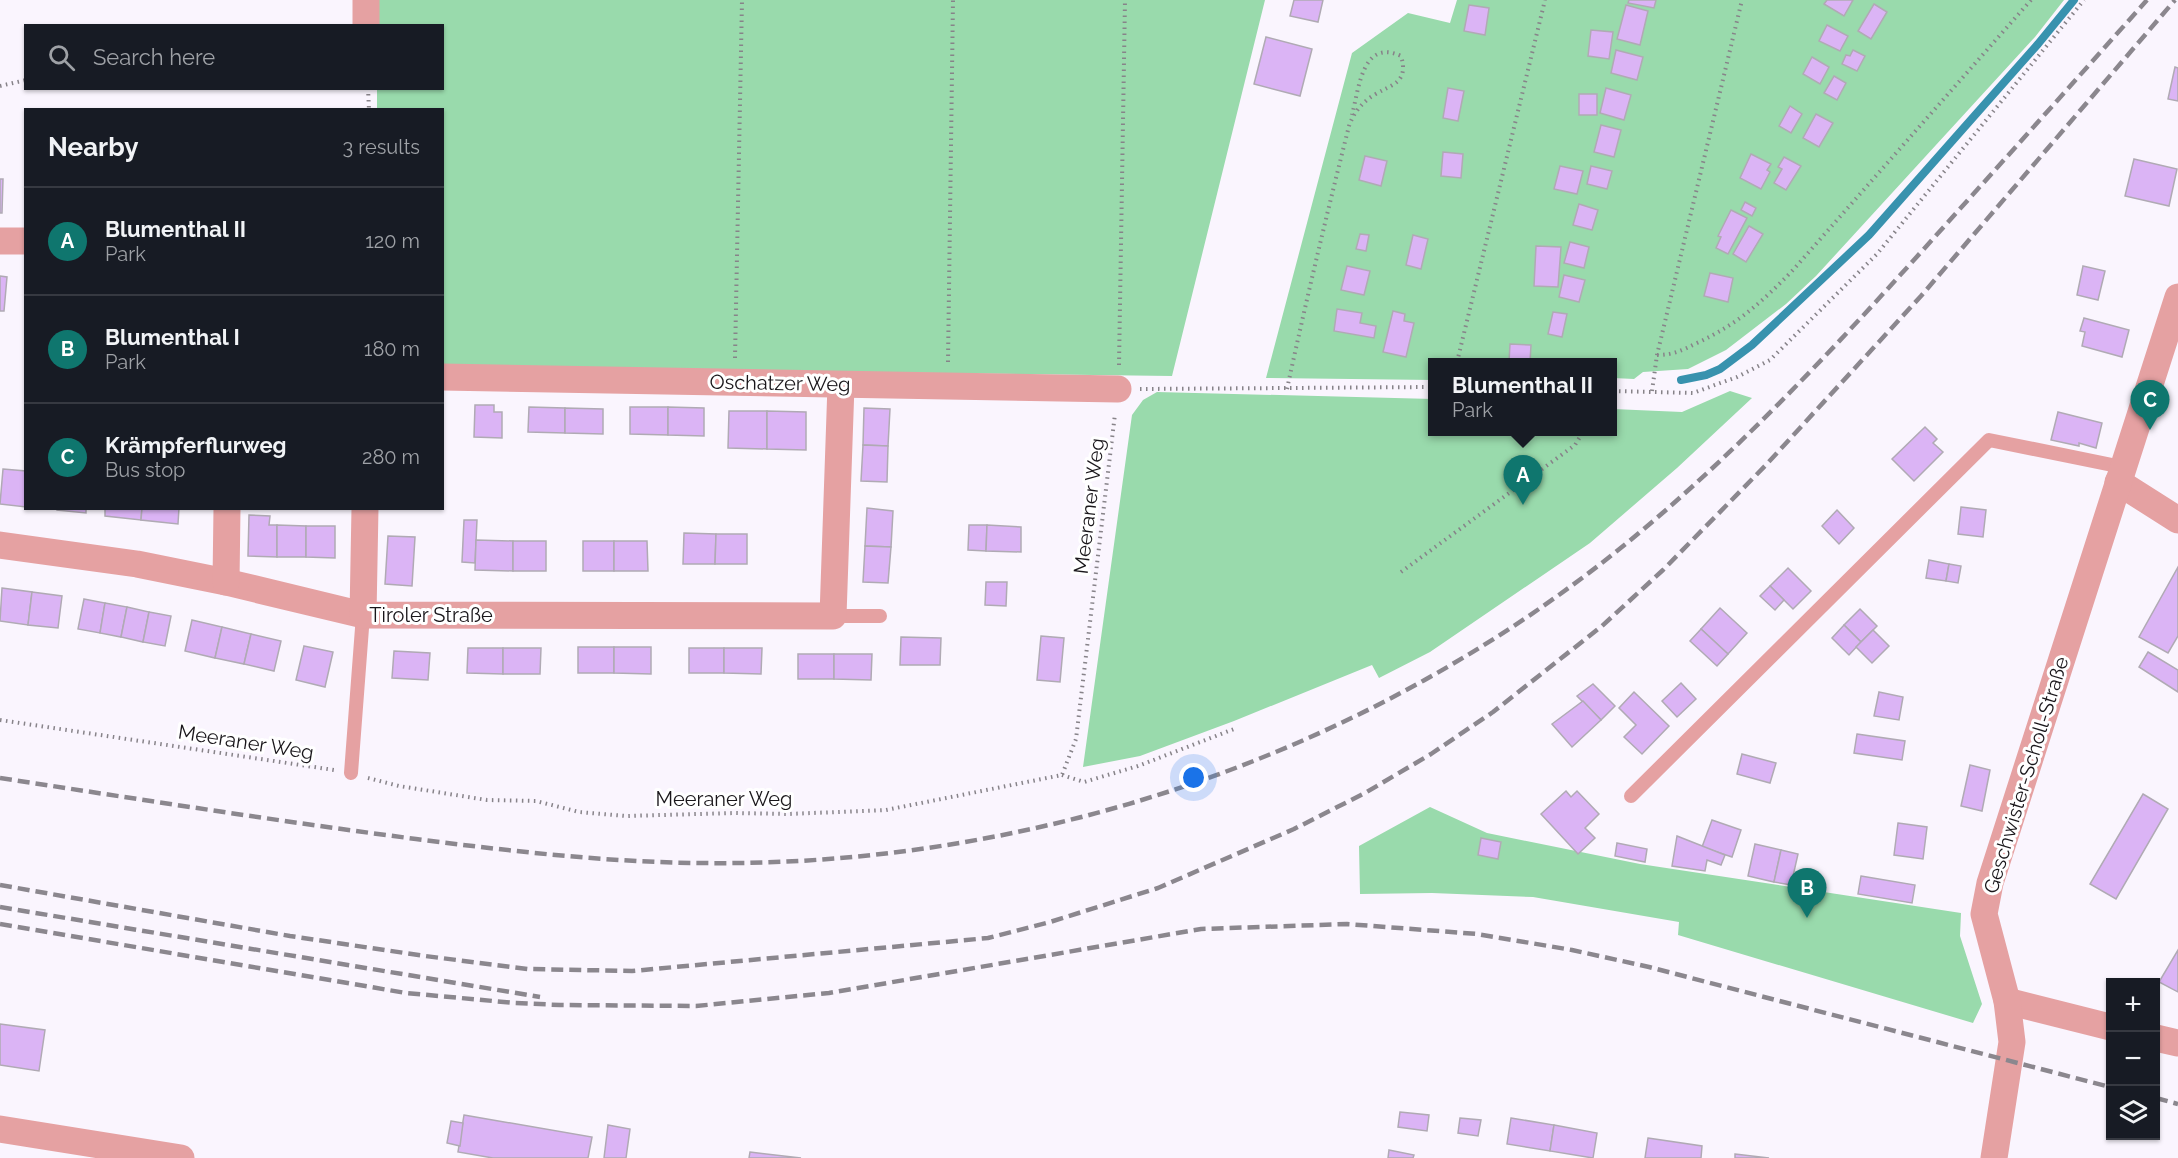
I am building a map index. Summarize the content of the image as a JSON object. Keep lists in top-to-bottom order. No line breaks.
{"streets":{"street":["Oschatzer Weg","Tiroler Straße","Geschwister-Scholl-Straße"],"path":["Meeraner Weg"]},"crossings":[["Oschatzer Weg","Meeraner Weg"]],"page":{"search":"Search here","heading":["Nearby","3 results"],"list":[{"mark":"A","name":"Blumenthal II","note":"Park","value":"120 m"},{"mark":"B","name":"Blumenthal I","note":"Park","value":"180 m"},{"mark":"C","name":"Krämpferflurweg","note":"Bus stop","value":"280 m"}],"popup":["Blumenthal II","Park"],"pins":["C","A","B"],"map_buttons":["+","−"]}}
